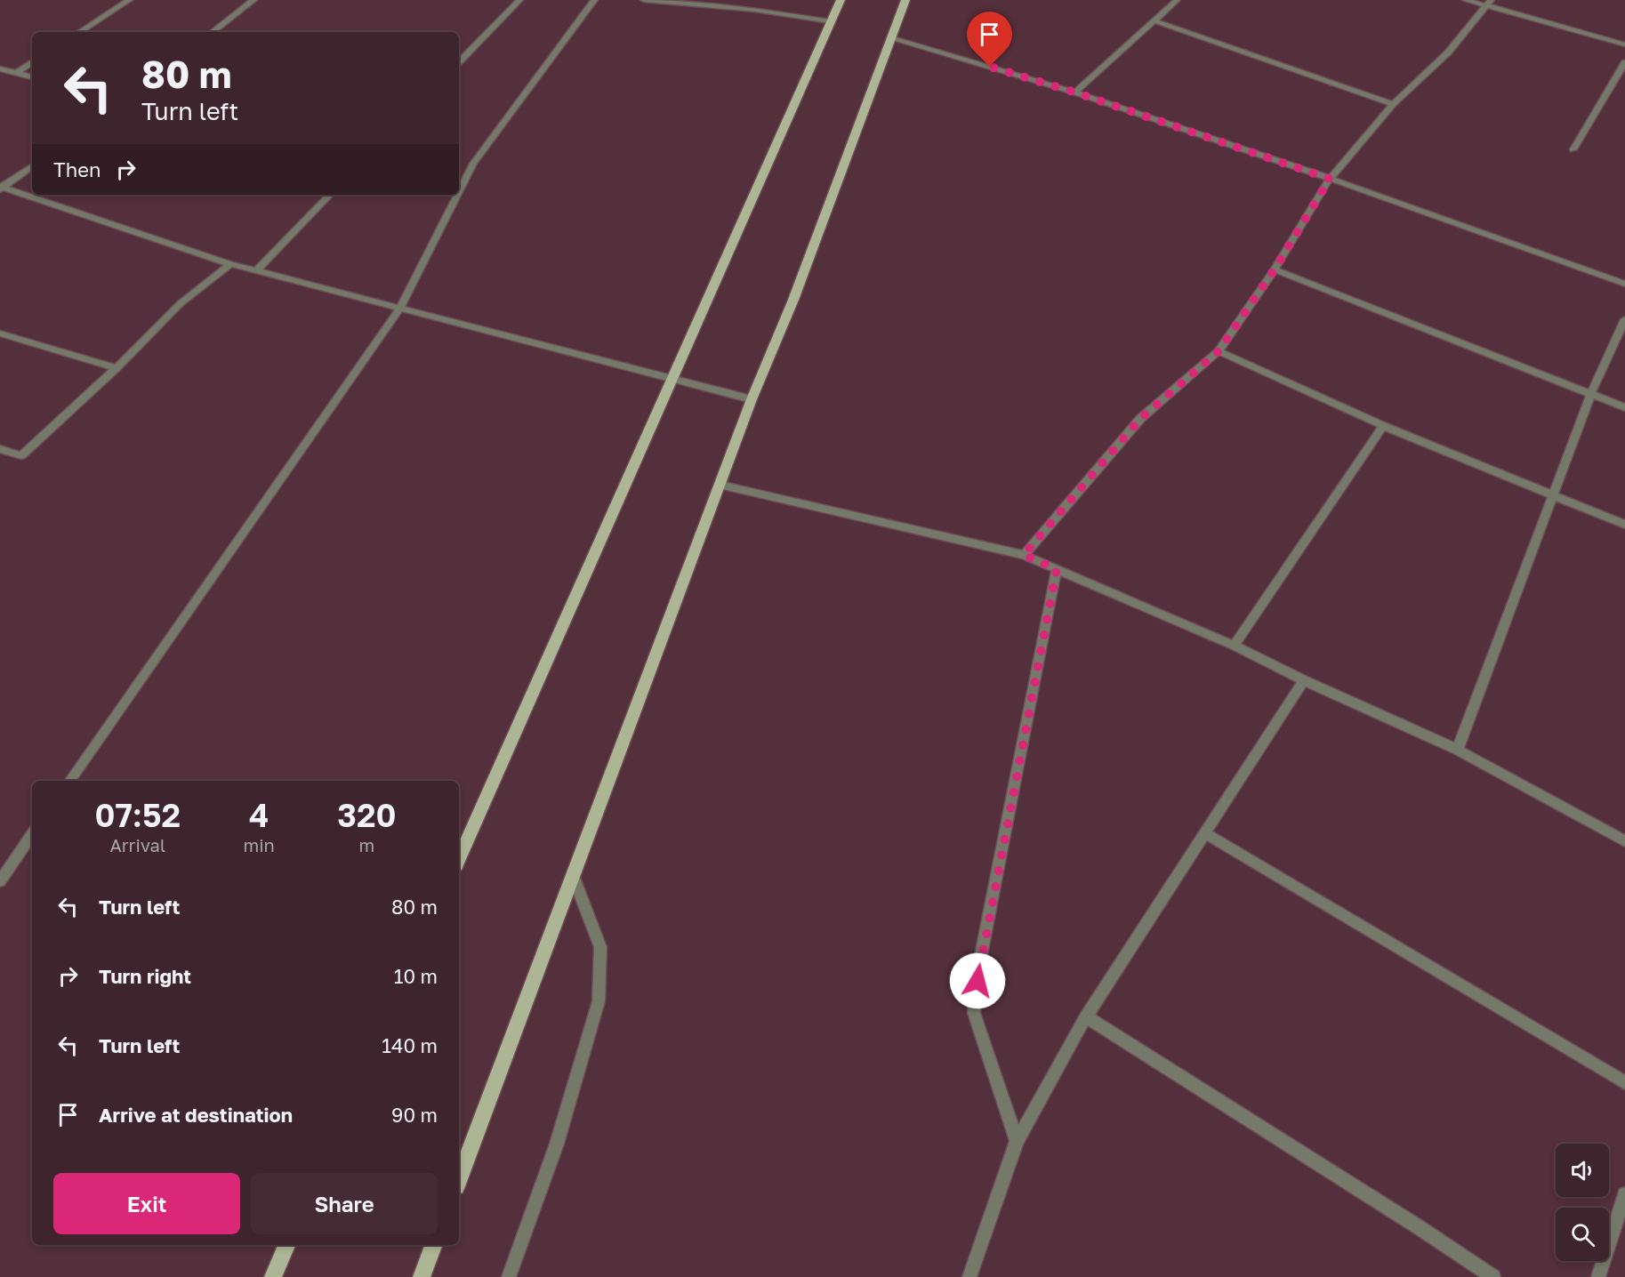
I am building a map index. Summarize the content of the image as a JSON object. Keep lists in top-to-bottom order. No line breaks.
{"page":{"turn":["80 m","Turn left"],"then":"Then","eta":["07:52","Arrival","4","min","320","m"],"list":[{"name":"Turn left","value":"80 m"},{"name":"Turn right","value":"10 m"},{"name":"Turn left","value":"140 m"},{"name":"Arrive at destination","value":"90 m"}],"buttons":["Exit","Share"]}}
